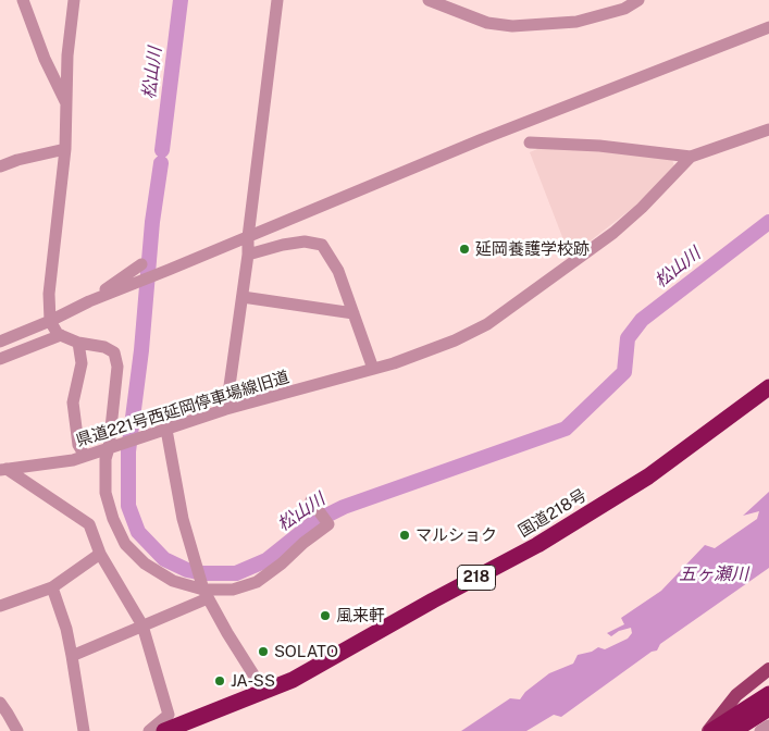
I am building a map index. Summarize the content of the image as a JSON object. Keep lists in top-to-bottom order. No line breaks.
{"streets":{"highway":["国道218号","218"],"street":["県道221号西延岡停車場線旧道"]},"water":["松山川","五ヶ瀬川"],"places":["延岡養護学校跡","マルショク","風来軒","SOLATO","JA-SS"]}
